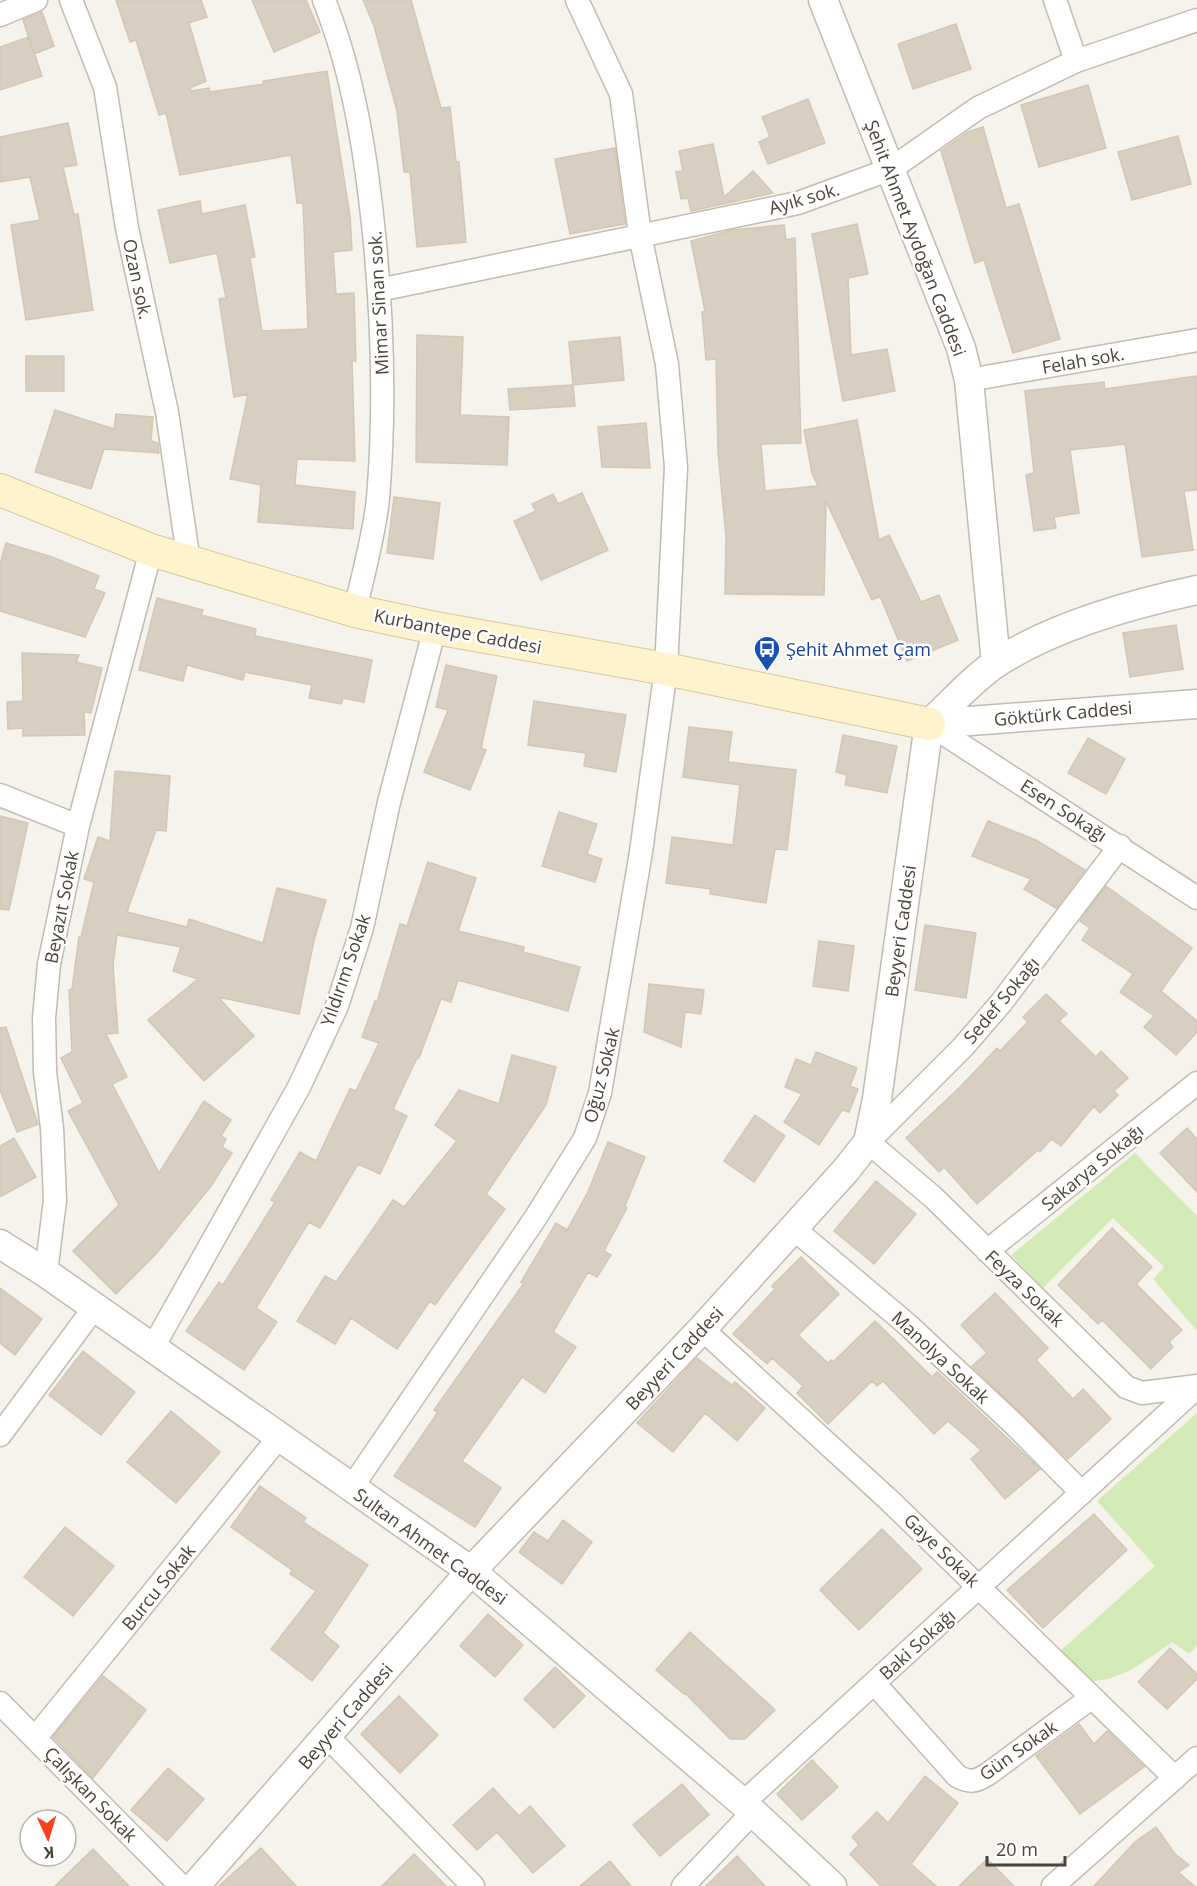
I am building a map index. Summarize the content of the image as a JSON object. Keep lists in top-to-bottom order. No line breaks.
{"streets":{"main road":["Kurbantepe Caddesi"],"street":["Ayık sok.","Şehit Ahmet Aydoğan Caddesi","Ozan sok.","Mimar Sinan sok.","Felah sok.","Göktürk Caddesi","Esen Sokağı","Beyazıt Sokak","Beyyeri Caddesi","Yıldırım Sokak","Sedef Sokağı","Oğuz Sokak","Sakarya Sokağı","Feyza Sokak","Manolya Sokak","Sultan Ahmet Caddesi","Gaye Sokak","Burcu Sokak","Baki Sokağı","Gün Sokak","Çalışkan Sokak"]},"crossings":[["Ayık sok.","Şehit Ahmet Aydoğan Caddesi"],["Ayık sok.","Mimar Sinan sok."],["Ayık sok.","Oğuz Sokak"],["Şehit Ahmet Aydoğan Caddesi","Felah sok."],["Ozan sok.","Kurbantepe Caddesi"],["Mimar Sinan sok.","Kurbantepe Caddesi"],["Kurbantepe Caddesi","Göktürk Caddesi"],["Kurbantepe Caddesi","Esen Sokağı"],["Kurbantepe Caddesi","Beyazıt Sokak"],["Kurbantepe Caddesi","Beyyeri Caddesi"],["Kurbantepe Caddesi","Yıldırım Sokak"],["Kurbantepe Caddesi","Oğuz Sokak"],["Göktürk Caddesi","Esen Sokağı"],["Göktürk Caddesi","Beyyeri Caddesi"],["Esen Sokağı","Beyyeri Caddesi"],["Esen Sokağı","Sedef Sokağı"],["Beyazıt Sokak","Sultan Ahmet Caddesi"],["Beyyeri Caddesi","Sedef Sokağı"],["Beyyeri Caddesi","Feyza Sokak"],["Beyyeri Caddesi","Manolya Sokak"],["Beyyeri Caddesi","Sultan Ahmet Caddesi"],["Beyyeri Caddesi","Gaye Sokak"],["Yıldırım Sokak","Sultan Ahmet Caddesi"],["Sedef Sokağı","Feyza Sokak"],["Oğuz Sokak","Sultan Ahmet Caddesi"],["Sakarya Sokağı","Feyza Sokak"],["Feyza Sokak","Baki Sokağı"],["Manolya Sokak","Baki Sokağı"],["Sultan Ahmet Caddesi","Burcu Sokak"],["Sultan Ahmet Caddesi","Baki Sokağı"],["Gaye Sokak","Baki Sokağı"],["Gaye Sokak","Gün Sokak"],["Burcu Sokak","Çalışkan Sokak"],["Baki Sokağı","Gün Sokak"]],"places":{"bus stop":["Şehit Ahmet Çam"]},"scale_bar":"20 m","north":"bottom"}
